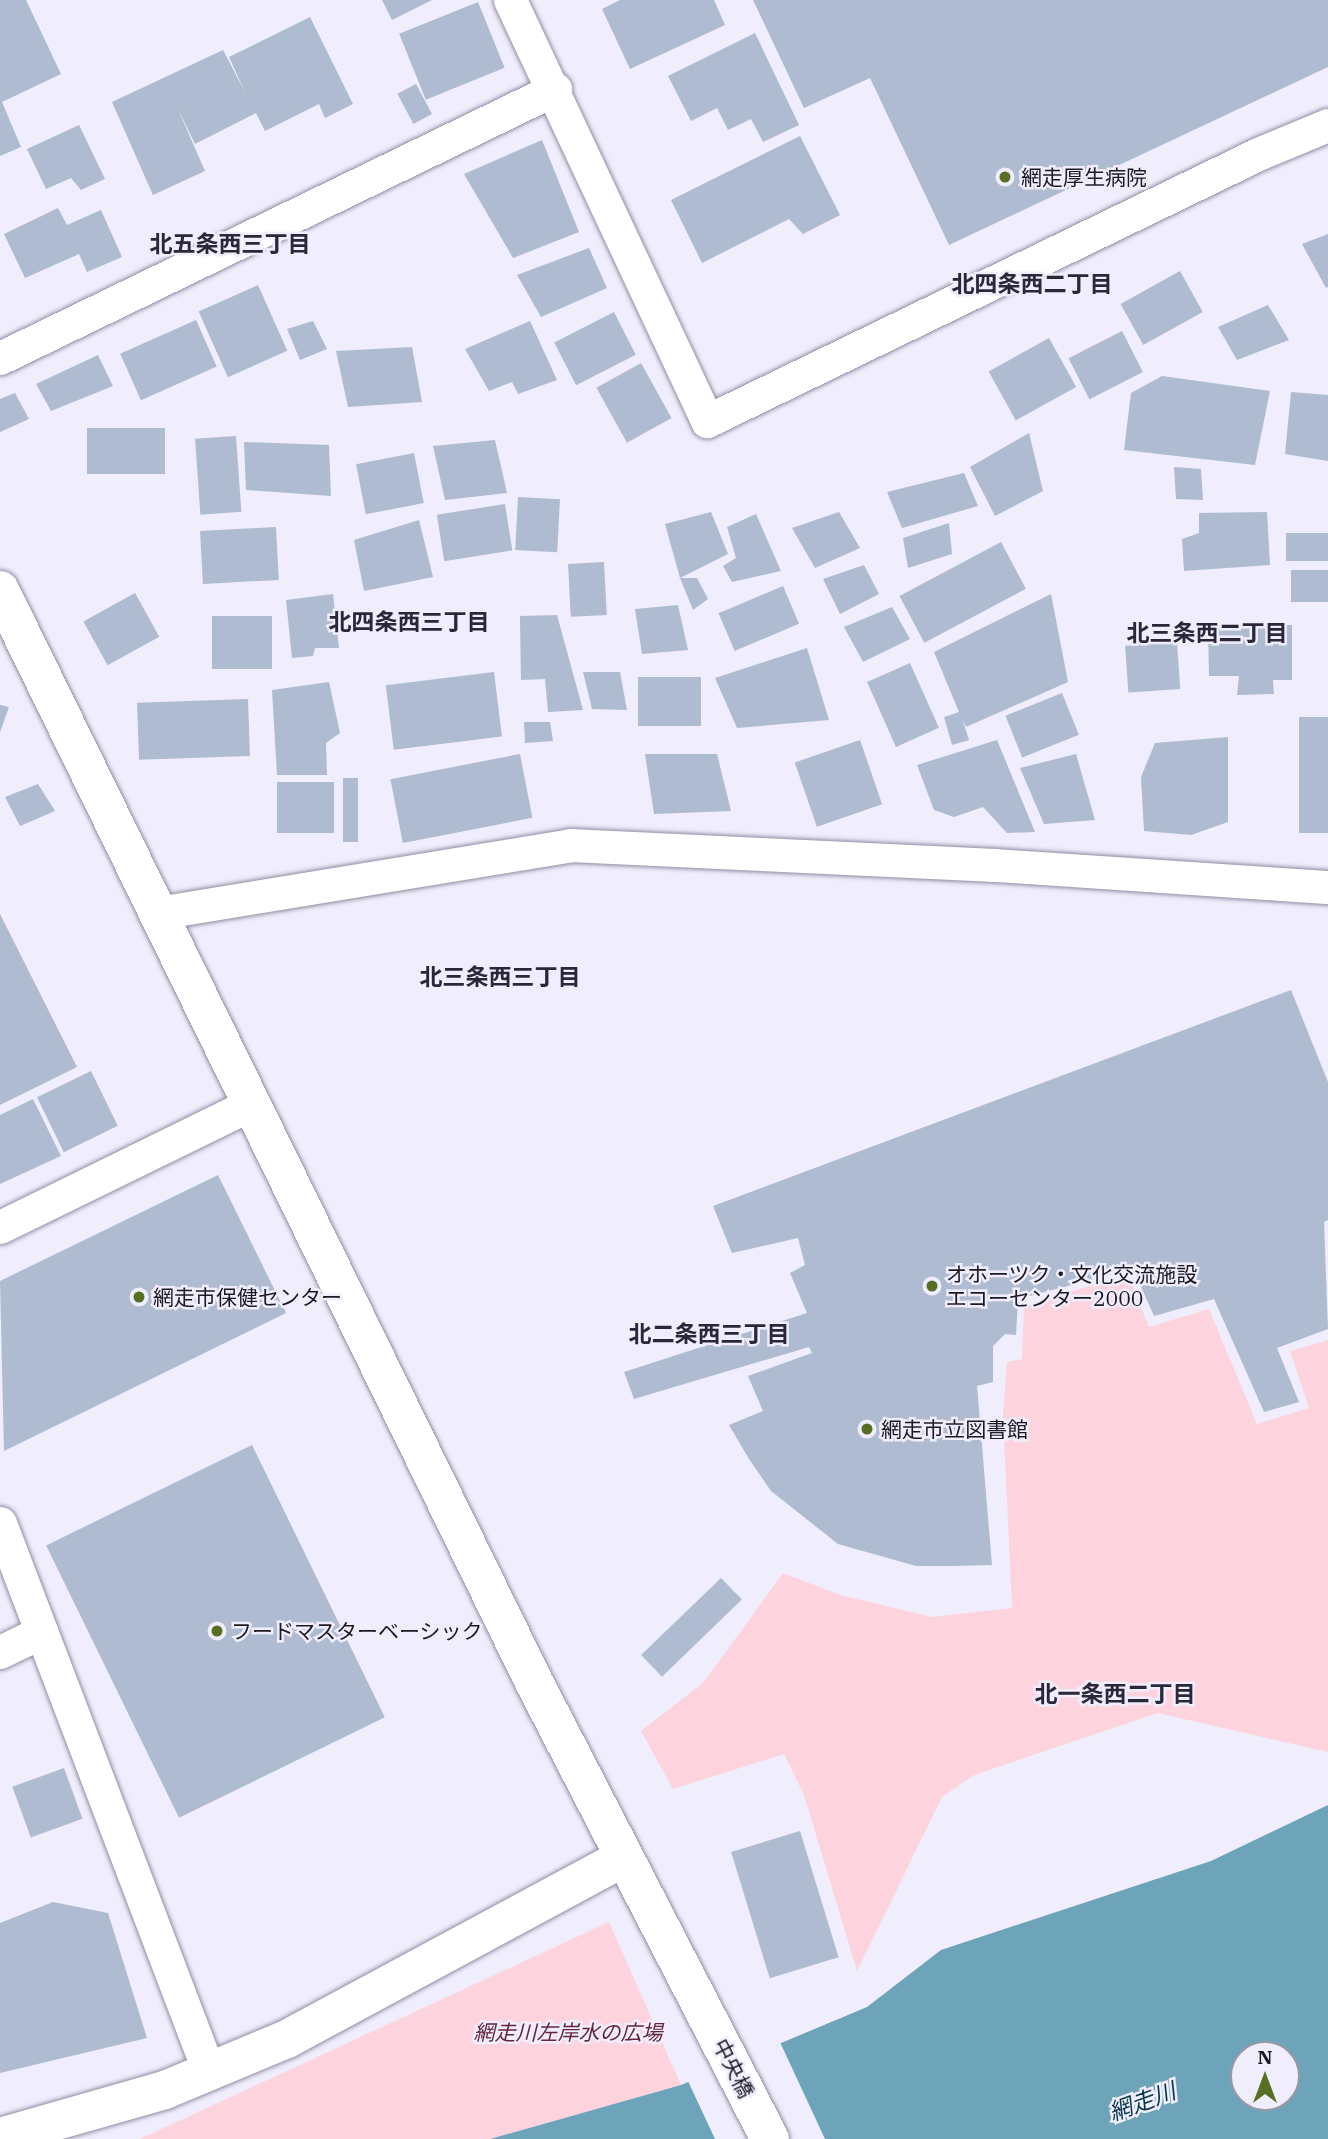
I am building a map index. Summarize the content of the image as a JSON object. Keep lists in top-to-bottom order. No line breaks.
{"streets":{"street":["中央橋"]},"districts":["北五条西三丁目","北四条西二丁目","北四条西三丁目","北三条西二丁目","北三条西三丁目","北二条西三丁目","北一条西二丁目"],"water":["網走川"],"parks":["網走川左岸水の広場"],"places":["網走厚生病院","オホーツク・文化交流施設 エコーセンター2000","網走市保健センター","網走市立図書館","フードマスターベーシック"],"north":"top"}
